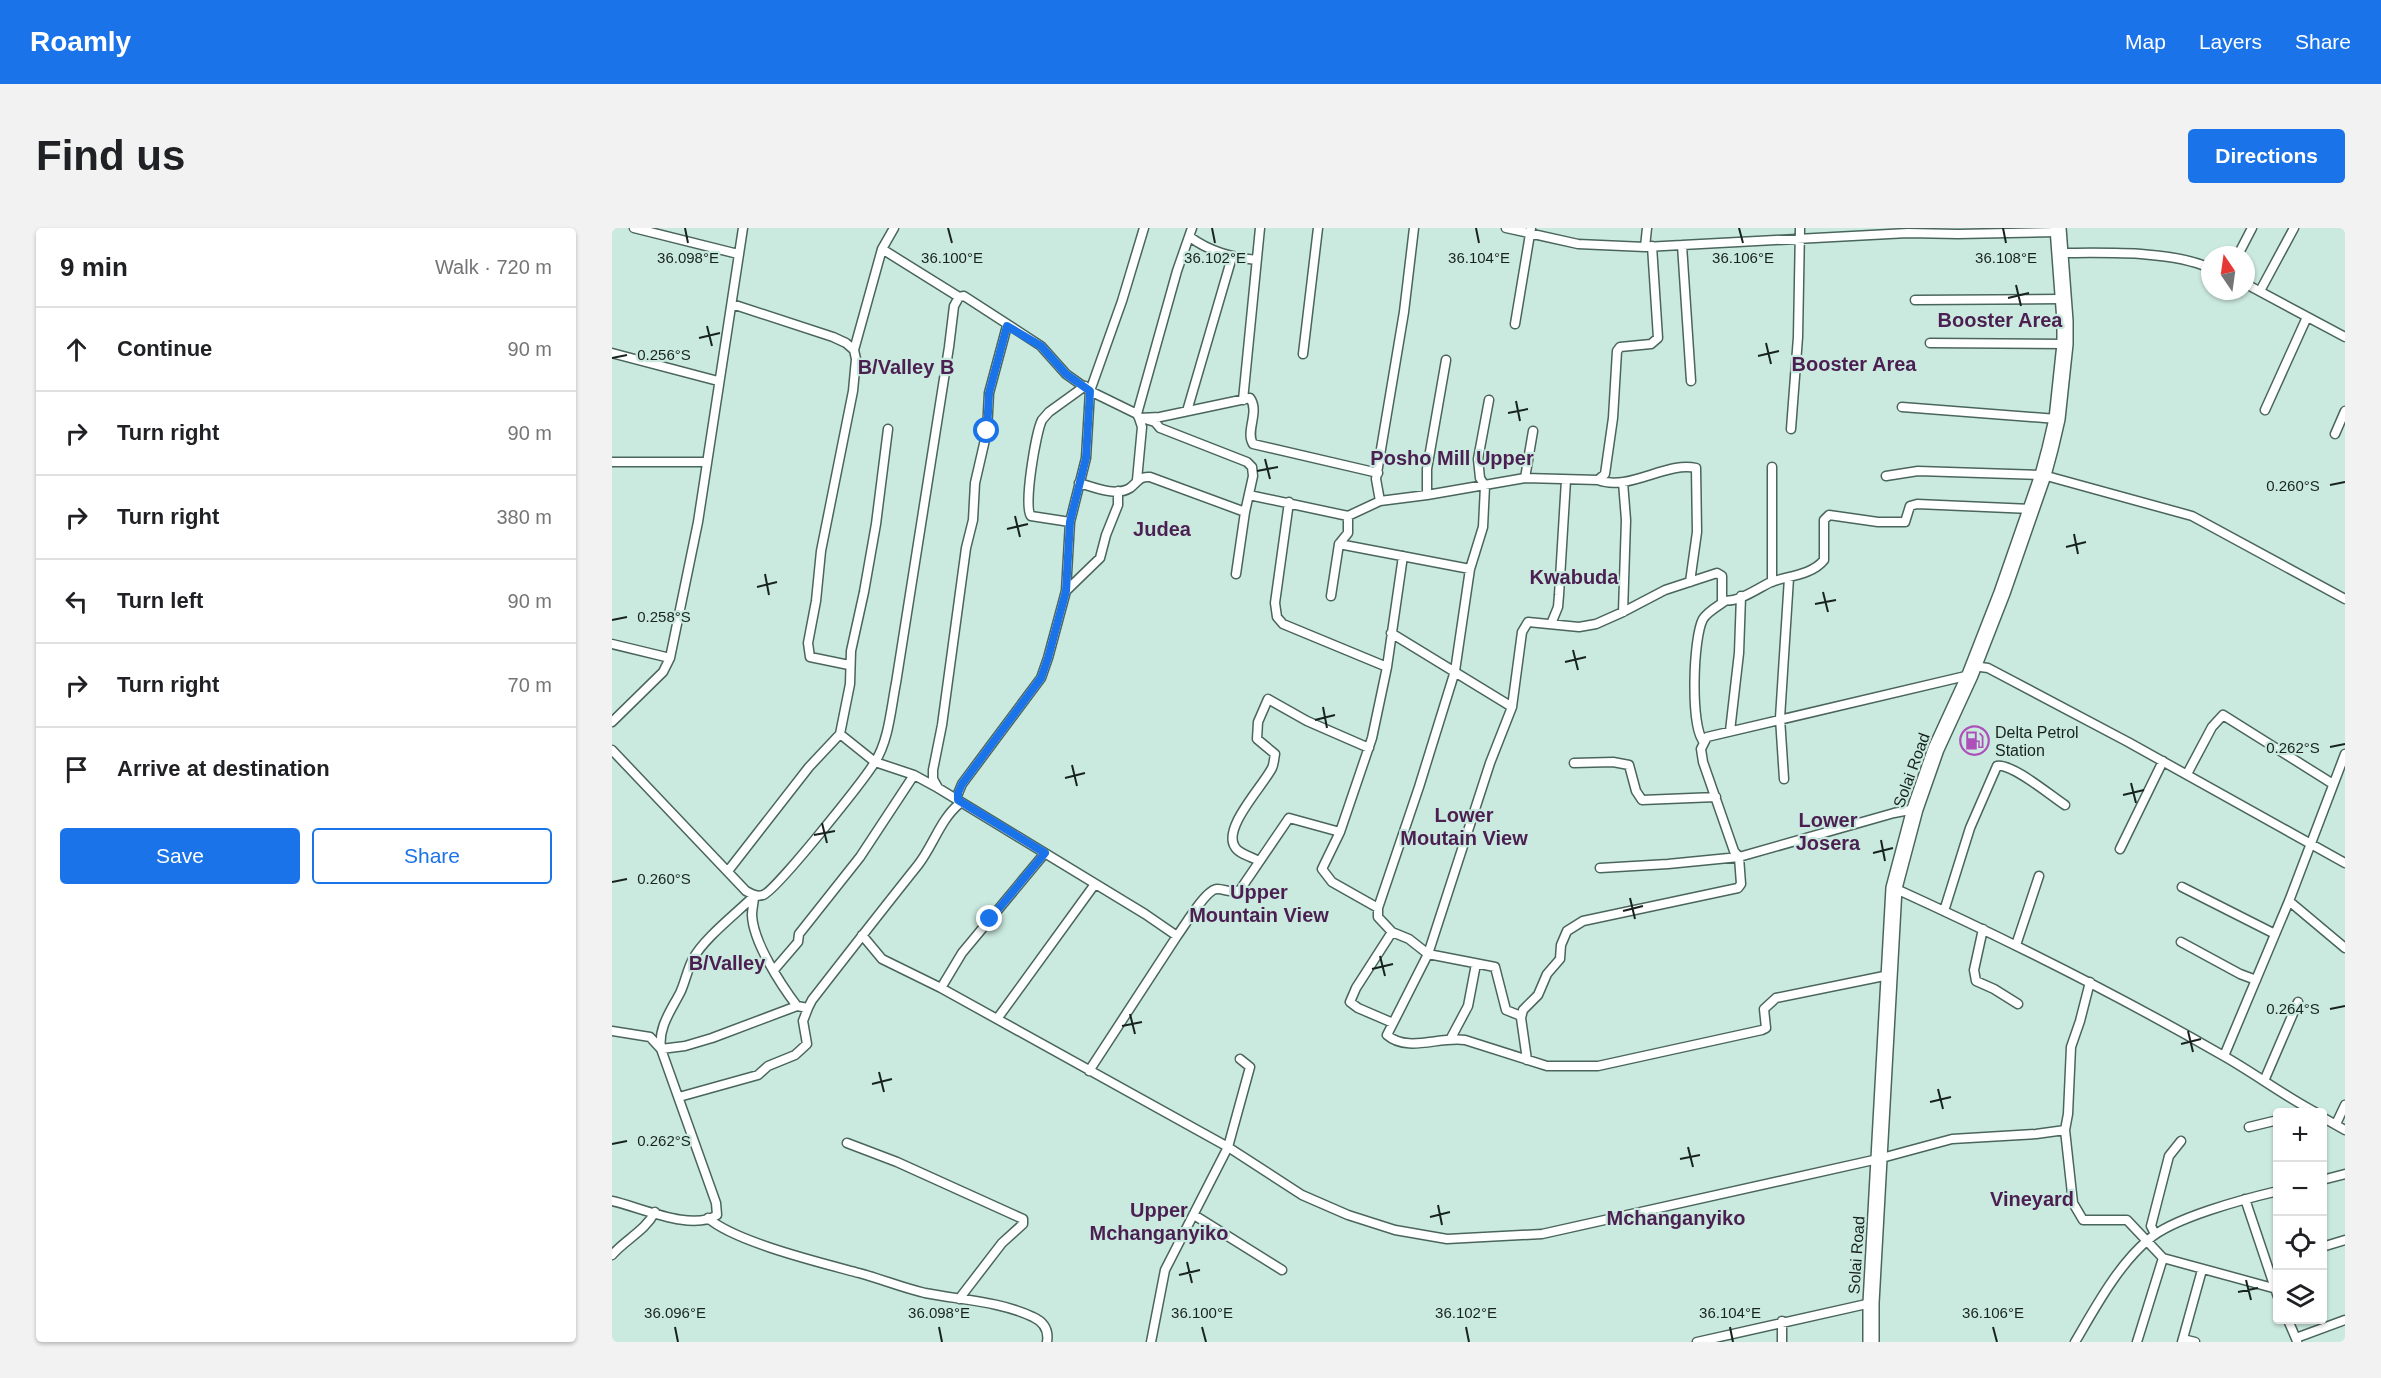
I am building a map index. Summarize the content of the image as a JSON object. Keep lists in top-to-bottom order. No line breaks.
{"streets":{"highway":["Solai Road"]},"districts":["Booster Area","Booster Area","B/Valley B","Posho Mill Upper","Judea","Kwabuda","Lower Moutain View","Lower Josera","Upper Mountain View","B/Valley","Vineyard","Upper Mchanganyiko","Mchanganyiko"],"places":{"fuel station":["Delta Petrol Station"]},"north":"top","page":{"header":"Roamly","nav":["Map","Layers","Share"],"buttons":["Directions",["Save","Share"]],"title":"Find us","heading":["9 min","Walk · 720 m"],"list":[["Continue","90 m"],["Turn right","90 m"],["Turn right","380 m"],["Turn left","90 m"],["Turn right","70 m"],"Arrive at destination"],"map_buttons":["+","−"]},"coordinates":["36.098°E","36.100°E","36.102°E","36.104°E","36.106°E","36.108°E","0.256°S","0.260°S","0.258°S","0.262°S","0.264°S","36.096°E"]}
